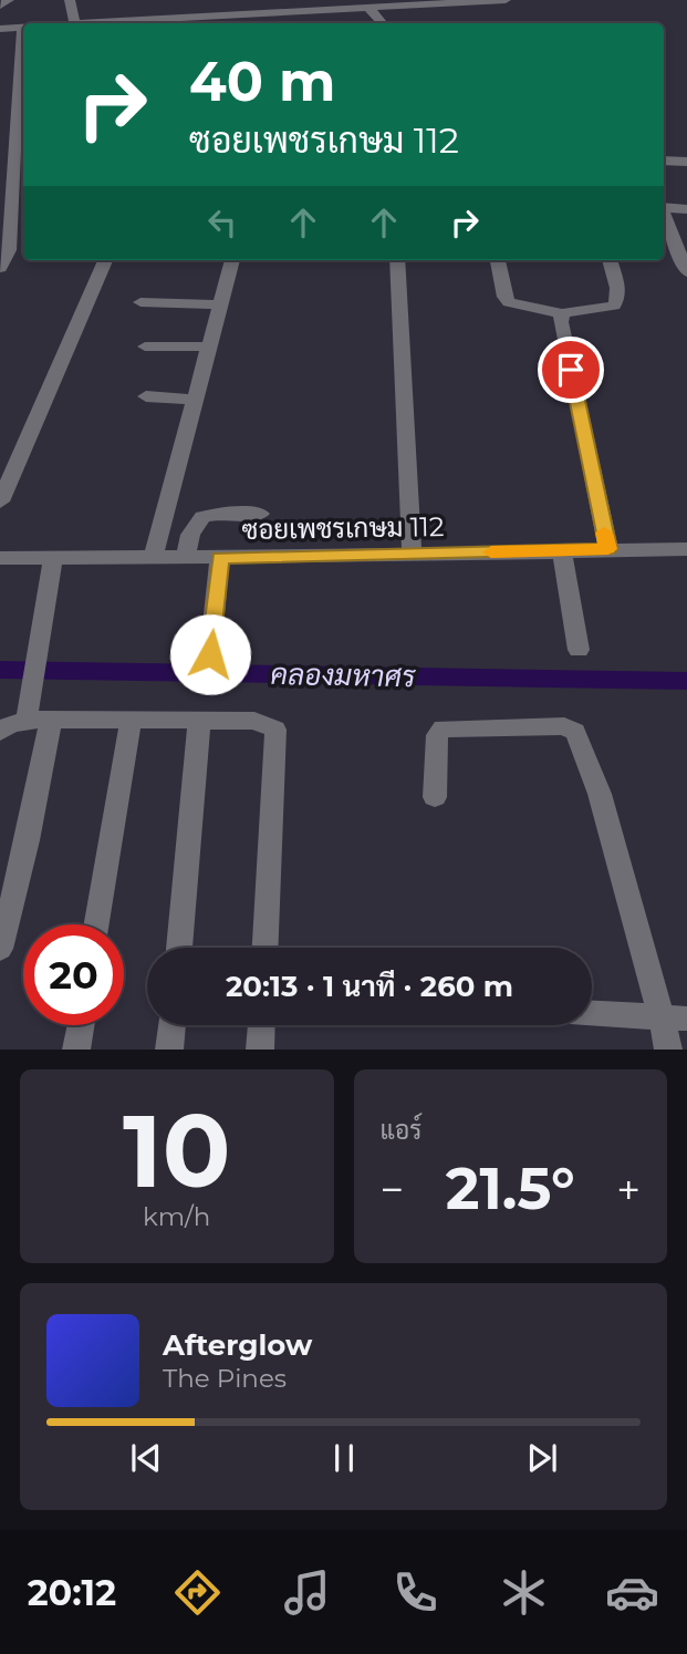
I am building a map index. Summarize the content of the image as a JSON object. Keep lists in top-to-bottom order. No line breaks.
{"streets":{"street":["ซอยเพชรเกษม 112"]},"water":["คลองมหาศร"],"page":{"turn":["40 m","ซอยเพชรเกษม 112"],"limit":"20","trip":"20:13 · 1 นาที · 260 m","tile":[["10","km/h"],"แอร์"],"heat":["−","21.5°","+"],"song":["Afterglow","The Pines"],"tabs":"20:12"}}
